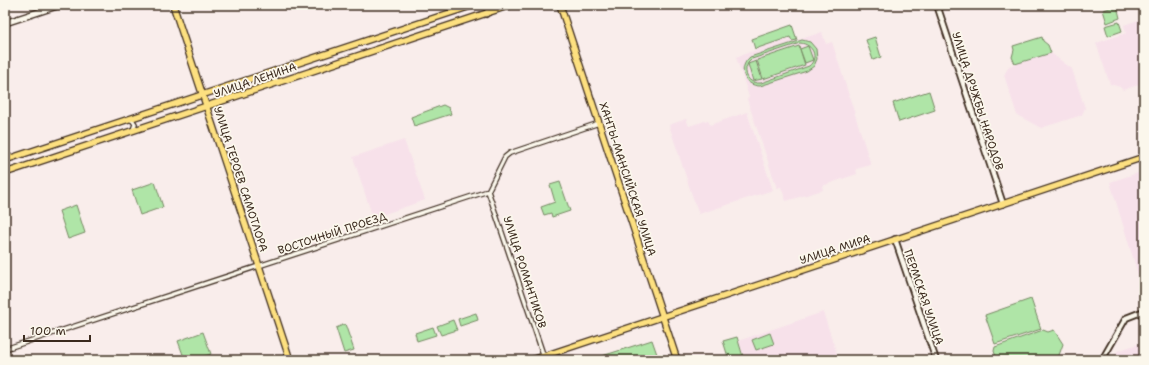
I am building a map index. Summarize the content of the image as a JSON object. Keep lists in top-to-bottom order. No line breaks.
{"streets":{"main road":["УЛИЦА ЛЕНИНА","УЛИЦА ГЕРОЕВ САМОТЛОРА","ХАНТЫ-МАНСИЙСКАЯ УЛИЦА","УЛИЦА МИРА"],"street":["УЛИЦА ДРУЖБЫ НАРОДОВ","ВОСТОЧНЫЙ ПРОЕЗД","УЛИЦА РОМАНТИКОВ","ПЕРМСКАЯ УЛИЦА"]},"crossings":[["УЛИЦА ЛЕНИНА","УЛИЦА ГЕРОЕВ САМОТЛОРА"],["УЛИЦА ДРУЖБЫ НАРОДОВ","УЛИЦА МИРА"],["УЛИЦА ГЕРОЕВ САМОТЛОРА","ВОСТОЧНЫЙ ПРОЕЗД"],["ХАНТЫ-МАНСИЙСКАЯ УЛИЦА","УЛИЦА МИРА"],["ВОСТОЧНЫЙ ПРОЕЗД","УЛИЦА РОМАНТИКОВ"],["УЛИЦА МИРА","УЛИЦА РОМАНТИКОВ"],["УЛИЦА МИРА","ПЕРМСКАЯ УЛИЦА"]],"scale_bar":"100 m"}
